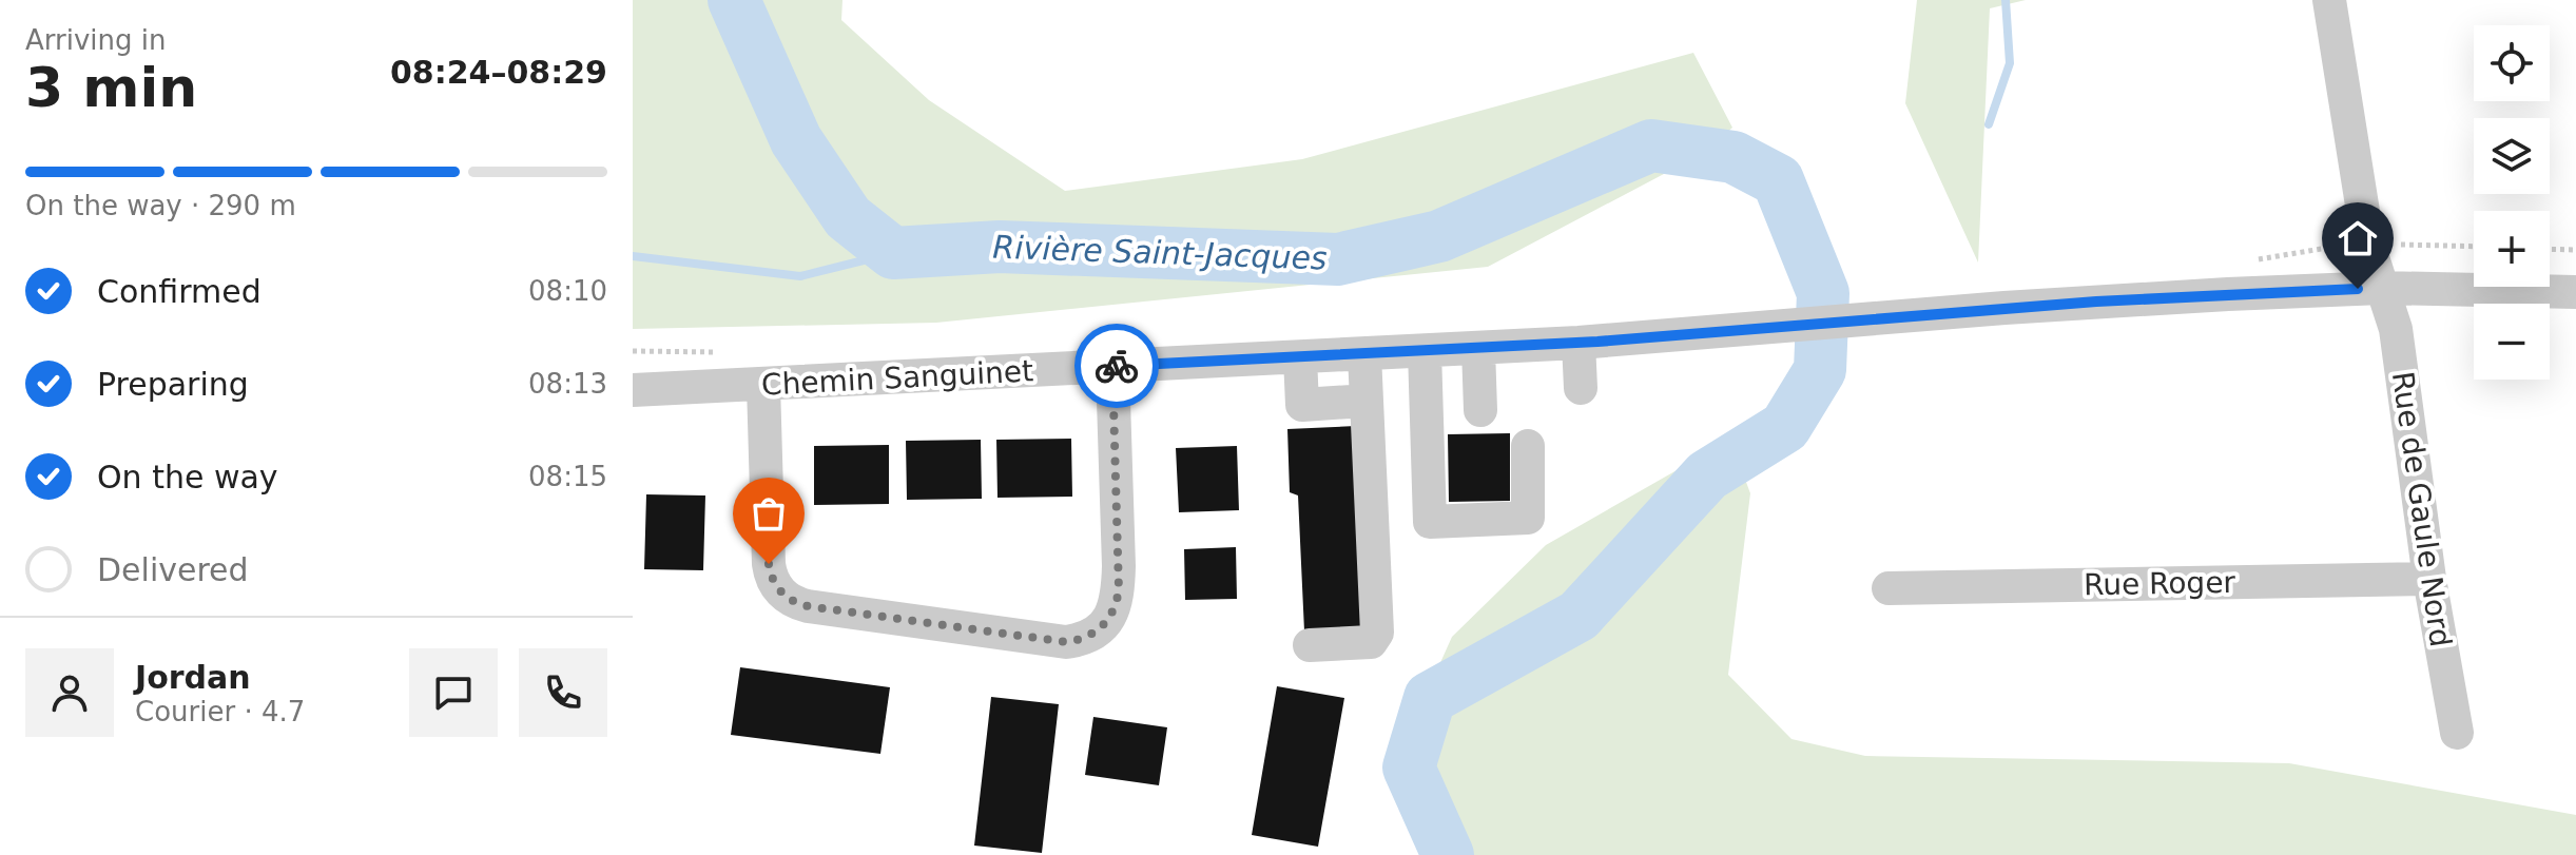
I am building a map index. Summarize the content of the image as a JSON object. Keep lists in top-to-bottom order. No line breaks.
{"streets":{"street":["Chemin Sanguinet","Rue de Gaule Nord","Rue Roger"]},"crossings":[["Chemin Sanguinet","Rue de Gaule Nord"],["Rue de Gaule Nord","Rue Roger"]],"water":["Rivière Saint-Jacques"],"page":{"heading":["3 min","Arriving in","08:24–08:29"],"panel":["Jordan","Courier · 4.7"],"map_buttons":["+","−"],"bar":"On the way · 290 m","list":[["Confirmed","08:10"],["Preparing","08:13"],["On the way","08:15"],"Delivered"]}}
